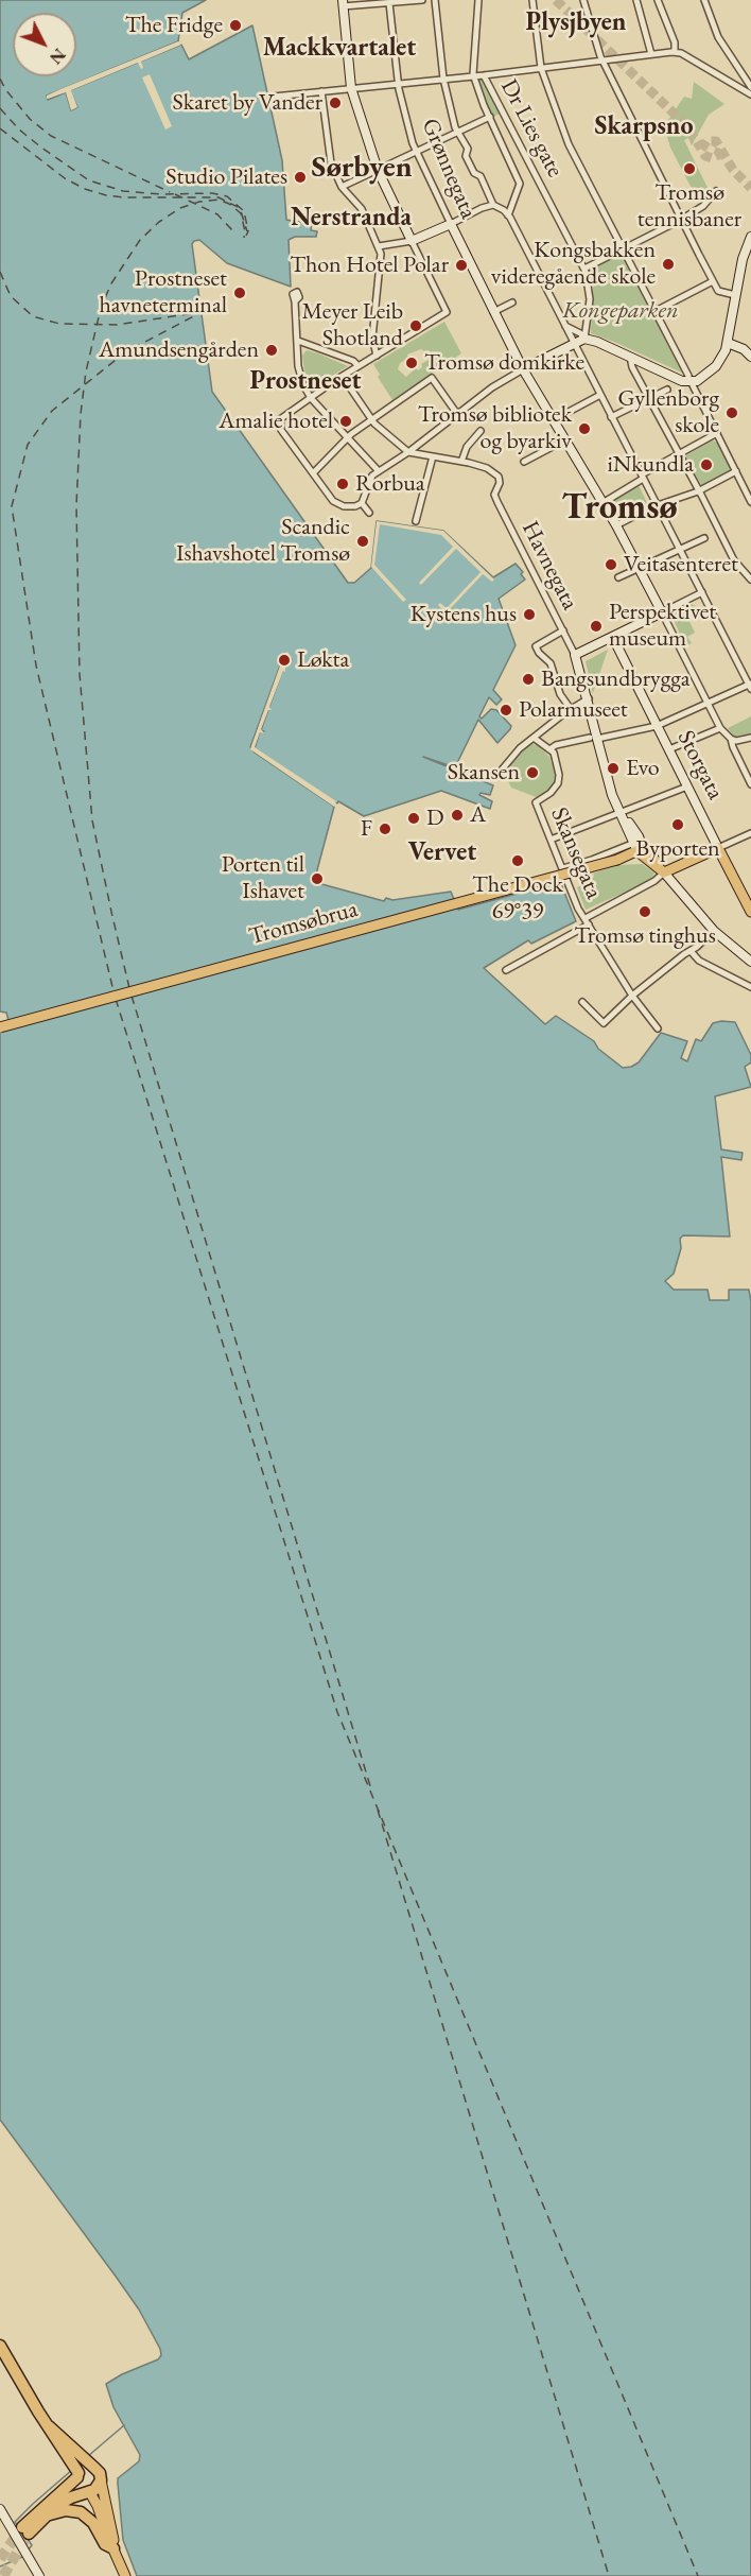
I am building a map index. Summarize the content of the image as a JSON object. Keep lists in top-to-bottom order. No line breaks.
{"streets":{"main road":["Storgata","Tromsøbrua"],"street":["Dr Lies gate","Grønnegata","Havnegata","Skansegata"]},"districts":["Plysjbyen","Mackkvartalet","Skarpsno","Sørbyen","Nerstranda","Prostneset","Tromsø","Vervet"],"parks":["Kongeparken"],"places":["The Fridge","Skaret by Vander","Tromsø tennisbaner","Studio Pilates","Kongsbakken videregående skole","Thon Hotel Polar","Prostneset havneterminal","Meyer Leib Shotland","Amundsengården","Tromsø domkirke","Gyllenborg skole","Amalie hotel","Tromsø bibliotek og byarkiv","iNkundla","Rorbua","Scandic Ishavshotel Tromsø","Veitasenteret","Kystens hus","Perspektivet museum","Løkta","Bangsundbrygga","Polarmuseet","Evo","Skansen","A","D","Byporten","F","The Dock 69°39","Porten til Ishavet","Tromsø tinghus"],"north":"bottom right"}
